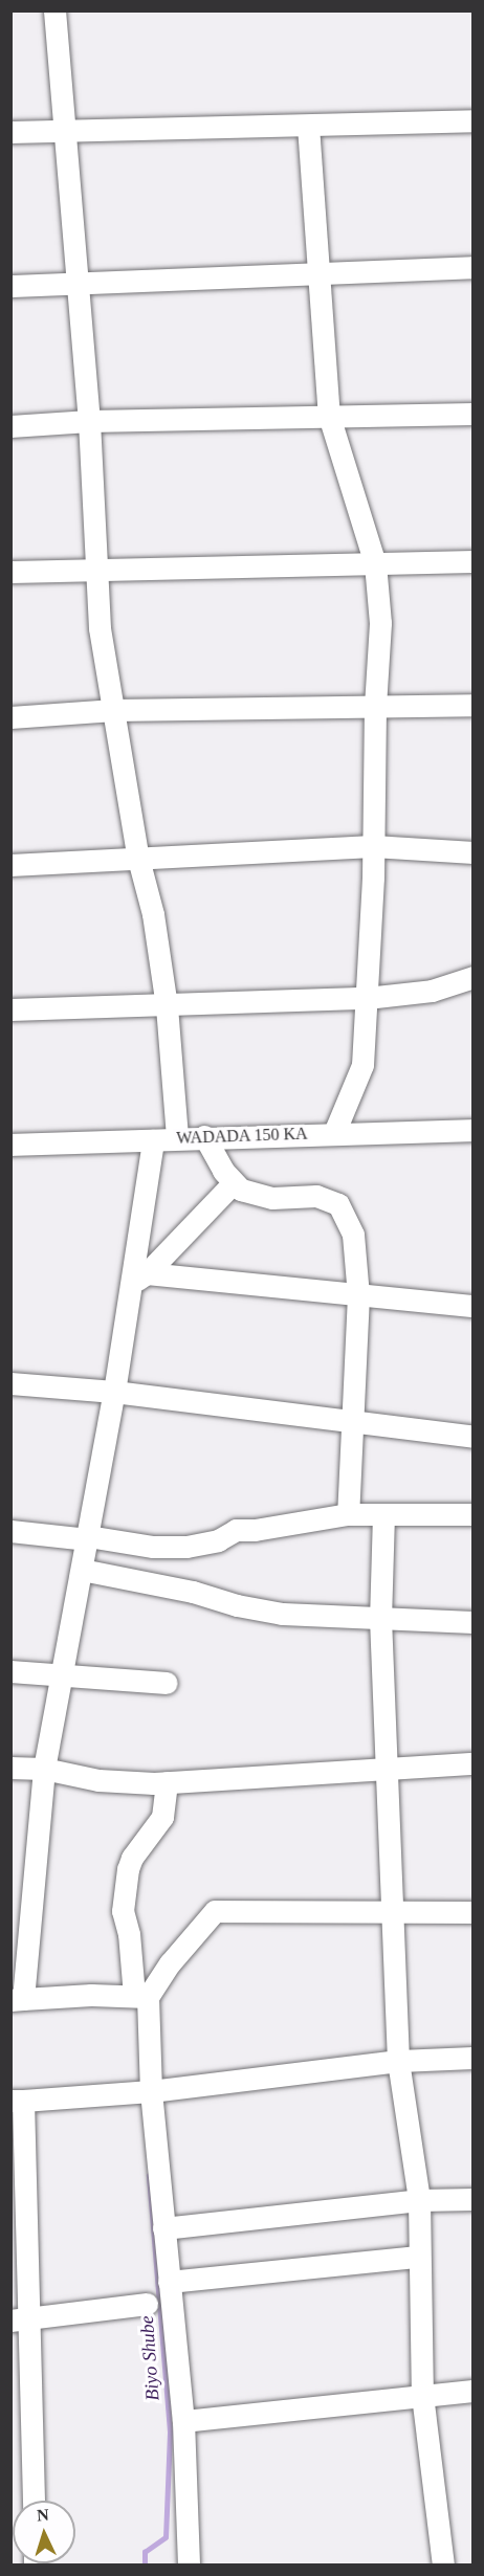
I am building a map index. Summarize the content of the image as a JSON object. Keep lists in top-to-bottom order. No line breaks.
{"streets":{"street":["WADADA 150 KA"]},"water":["Biyo Shube"],"north":"top"}
